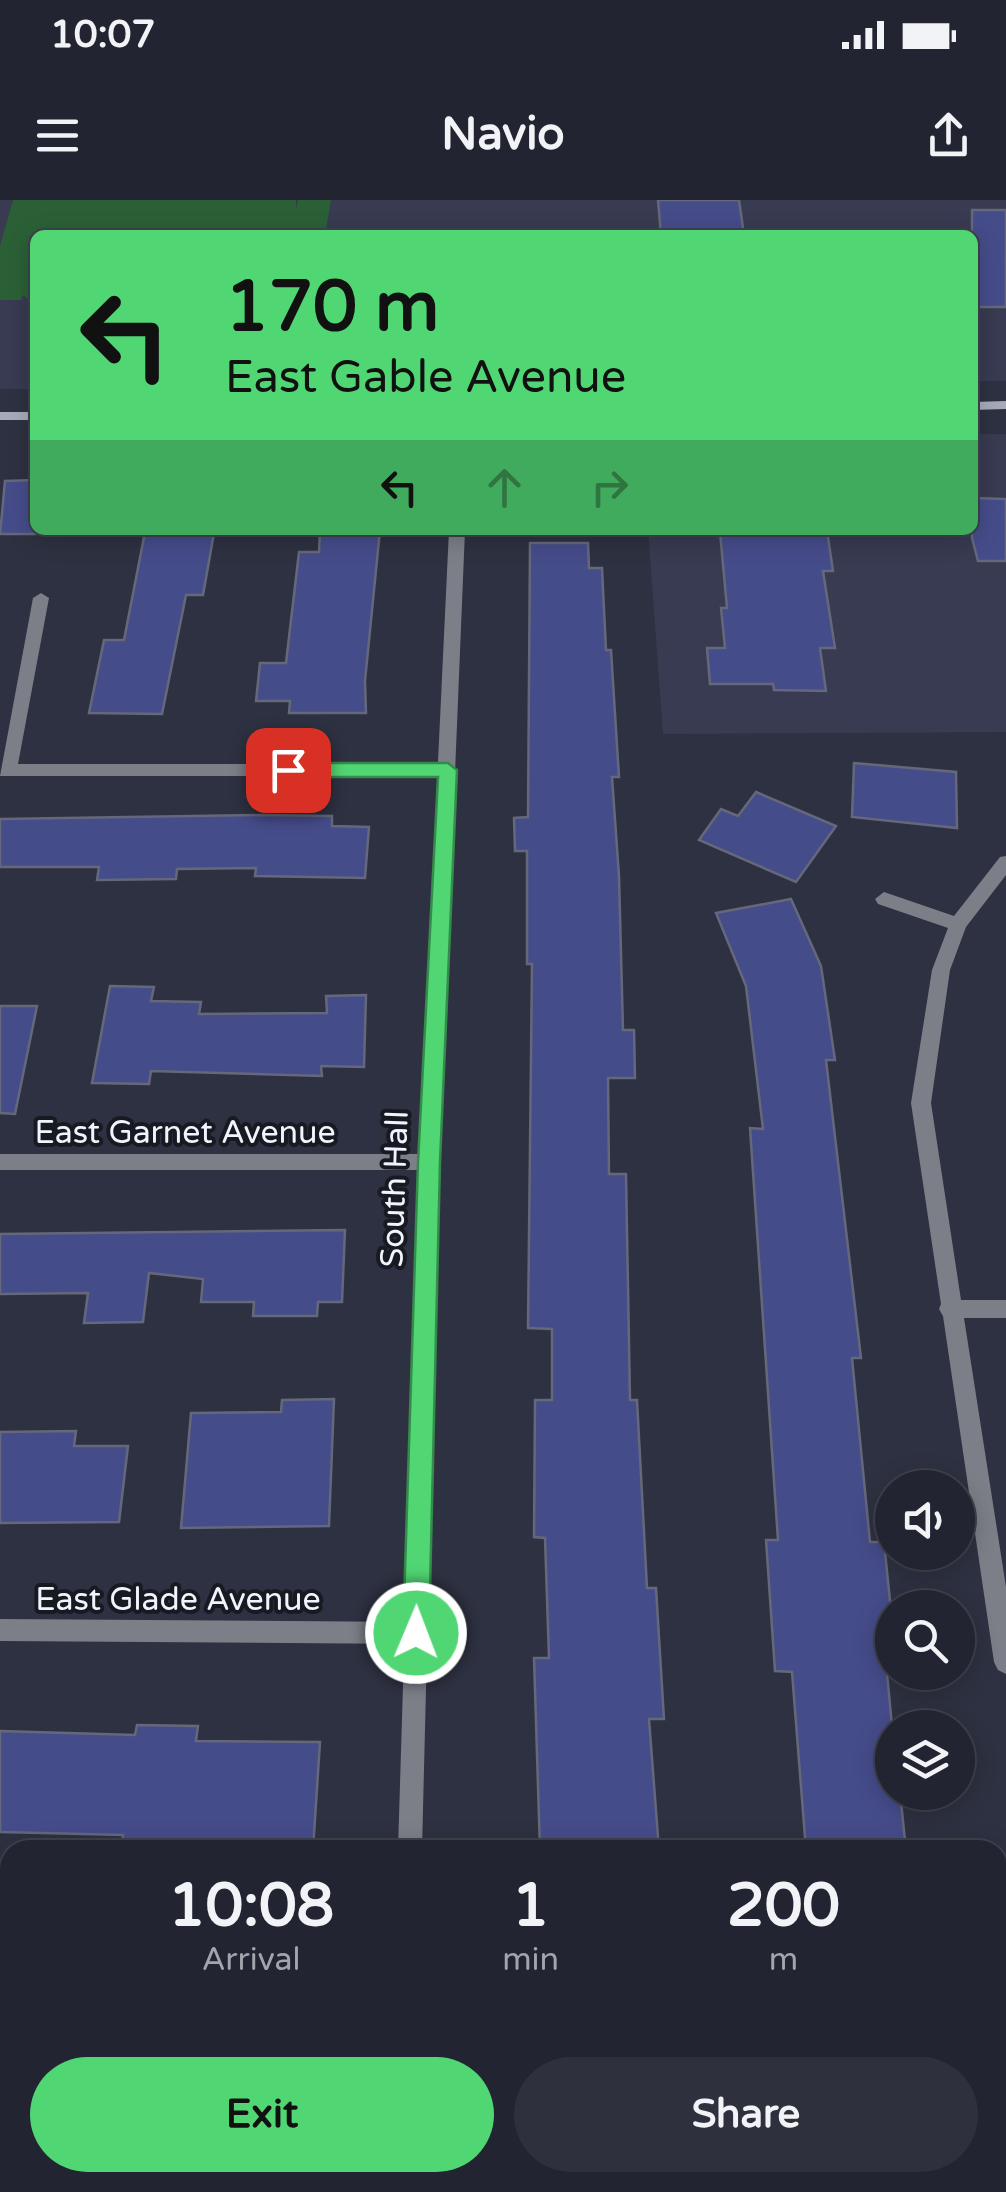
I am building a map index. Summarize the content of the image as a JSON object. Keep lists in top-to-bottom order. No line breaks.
{"streets":{"street":["East Garnet Avenue","South Hall","East Glade Avenue"]},"crossings":[["East Garnet Avenue","South Hall"],["South Hall","East Glade Avenue"]],"page":{"status":"10:07","header":"Navio","turn":["170 m","East Gable Avenue"],"eta":["10:08","Arrival","1","min","200","m"],"buttons":["Exit","Share"]}}
